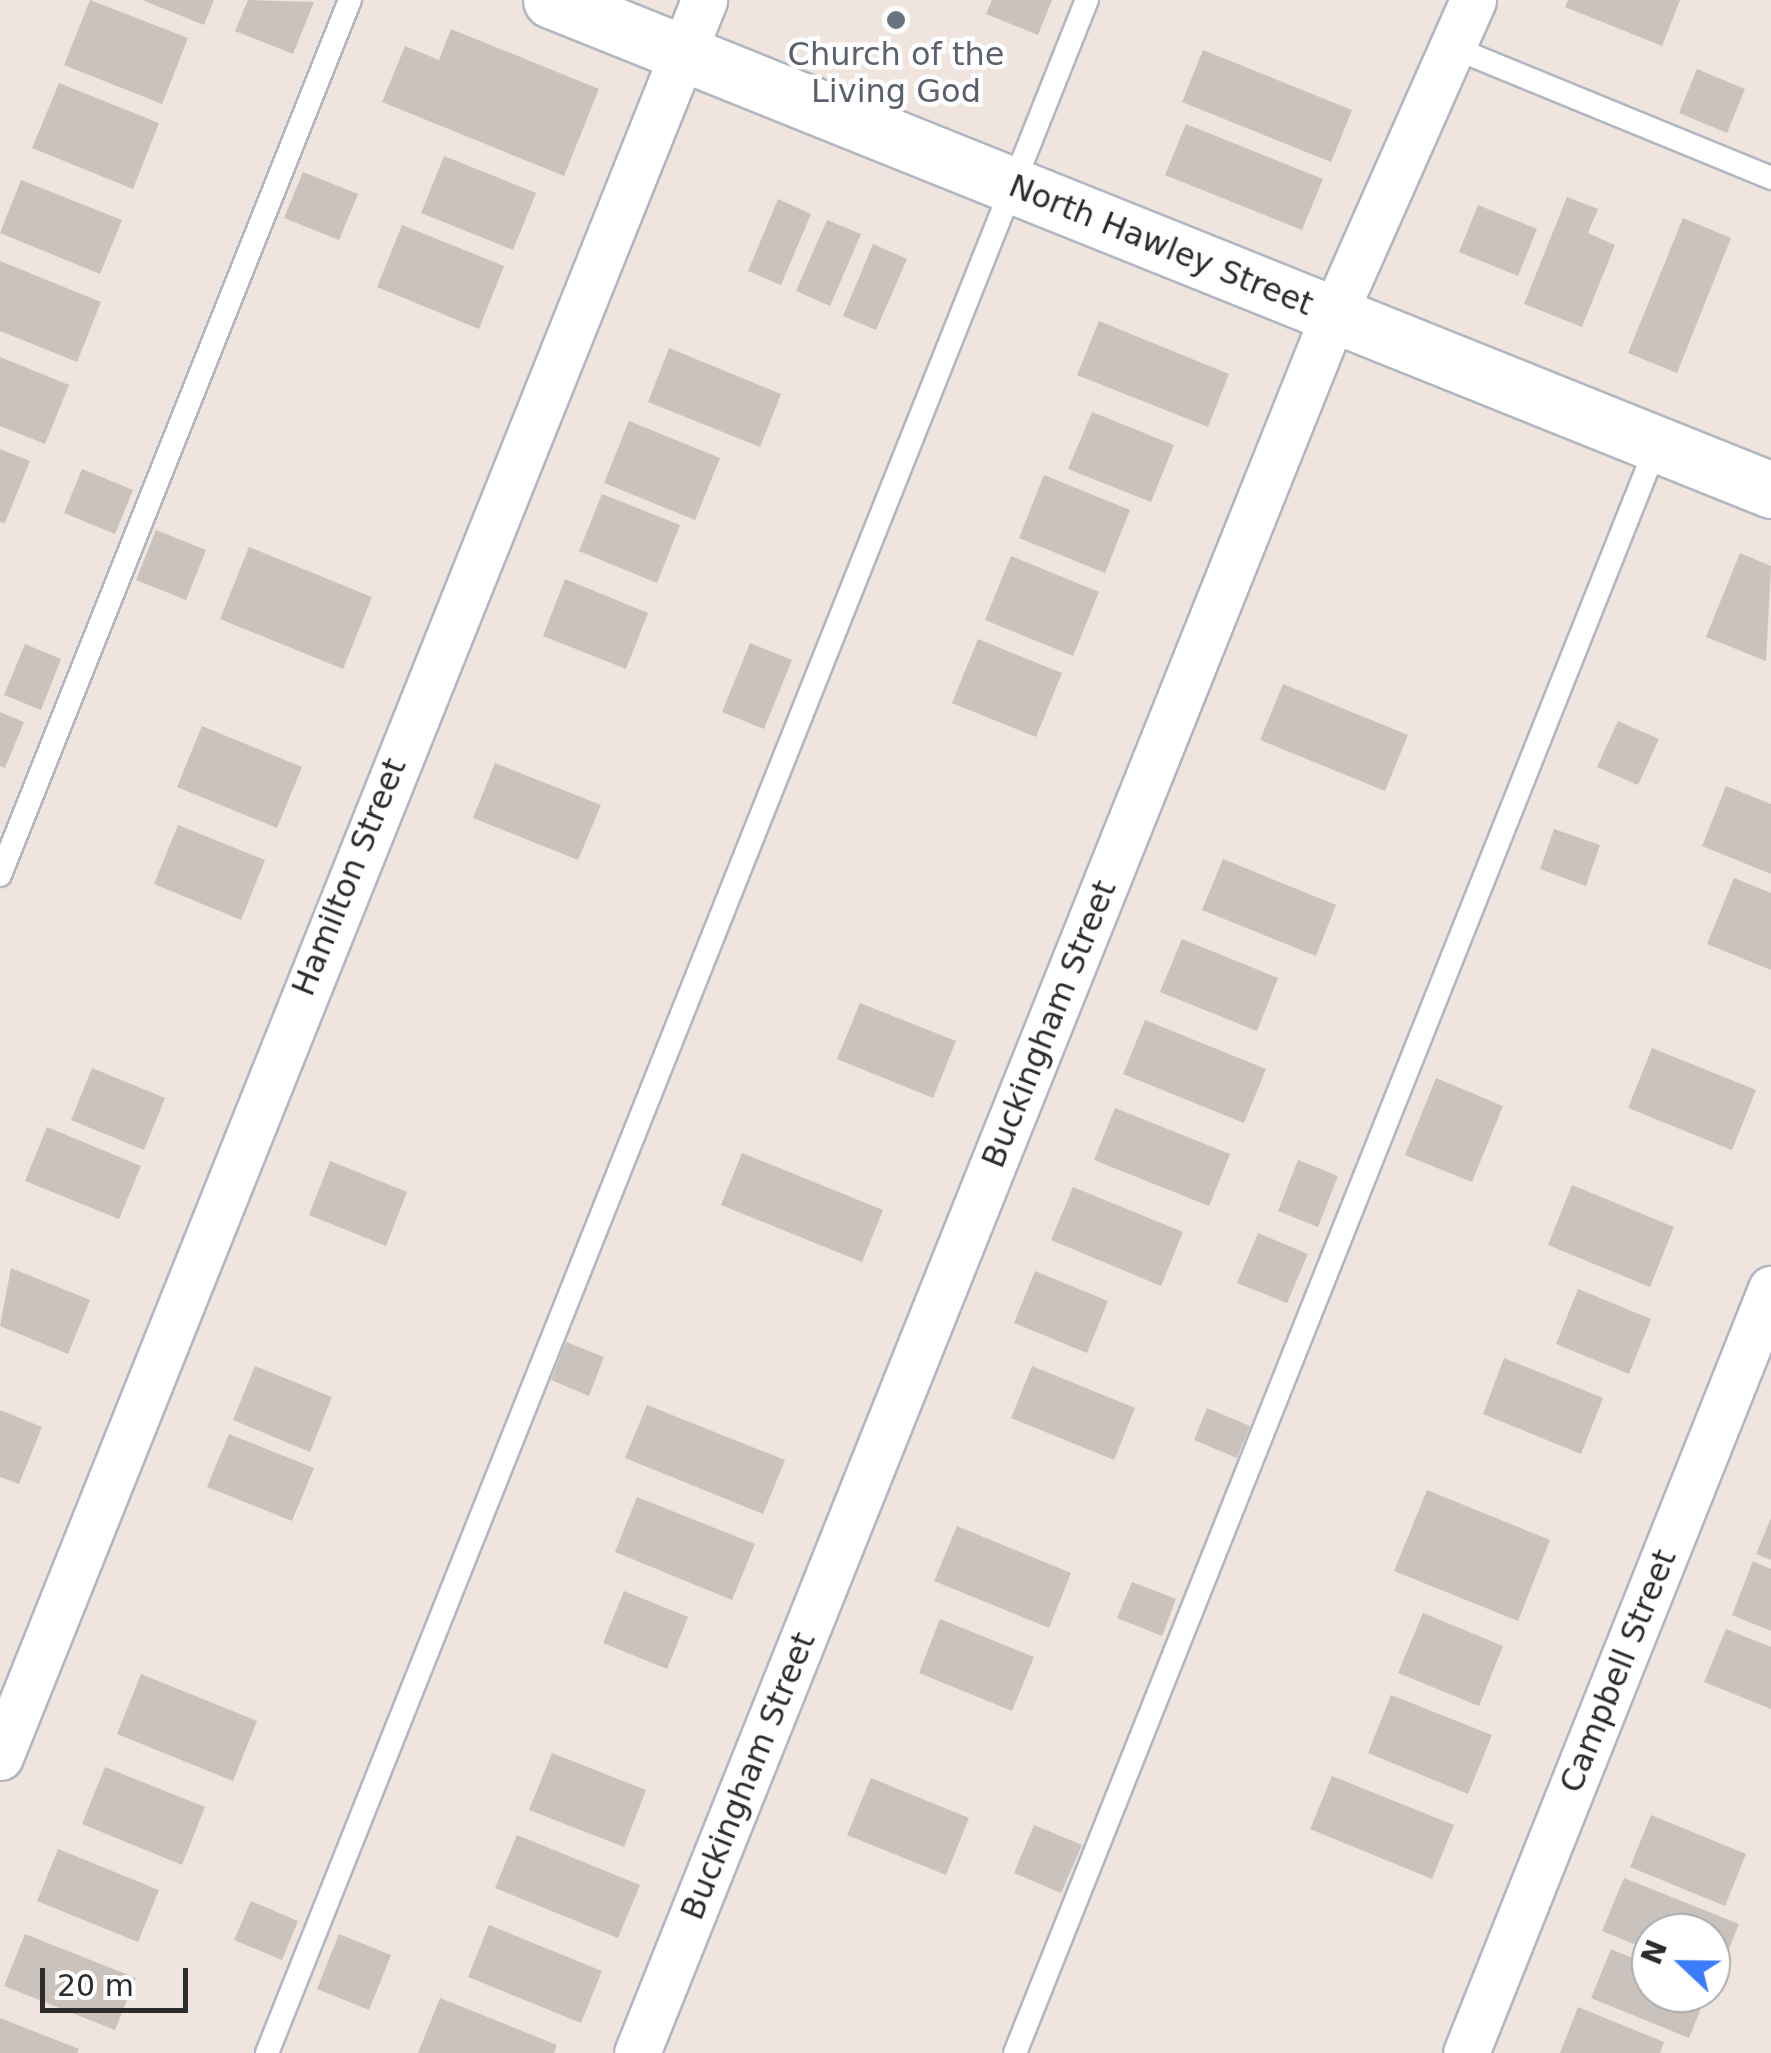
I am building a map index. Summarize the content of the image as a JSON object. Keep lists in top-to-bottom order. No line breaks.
{"streets":{"street":["North Hawley Street","Hamilton Street","Buckingham Street","Campbell Street"]},"crossings":[["North Hawley Street","Hamilton Street"],["North Hawley Street","Buckingham Street"]],"places":["Church of the Living God"],"scale_bar":"20 m","north":"left"}
